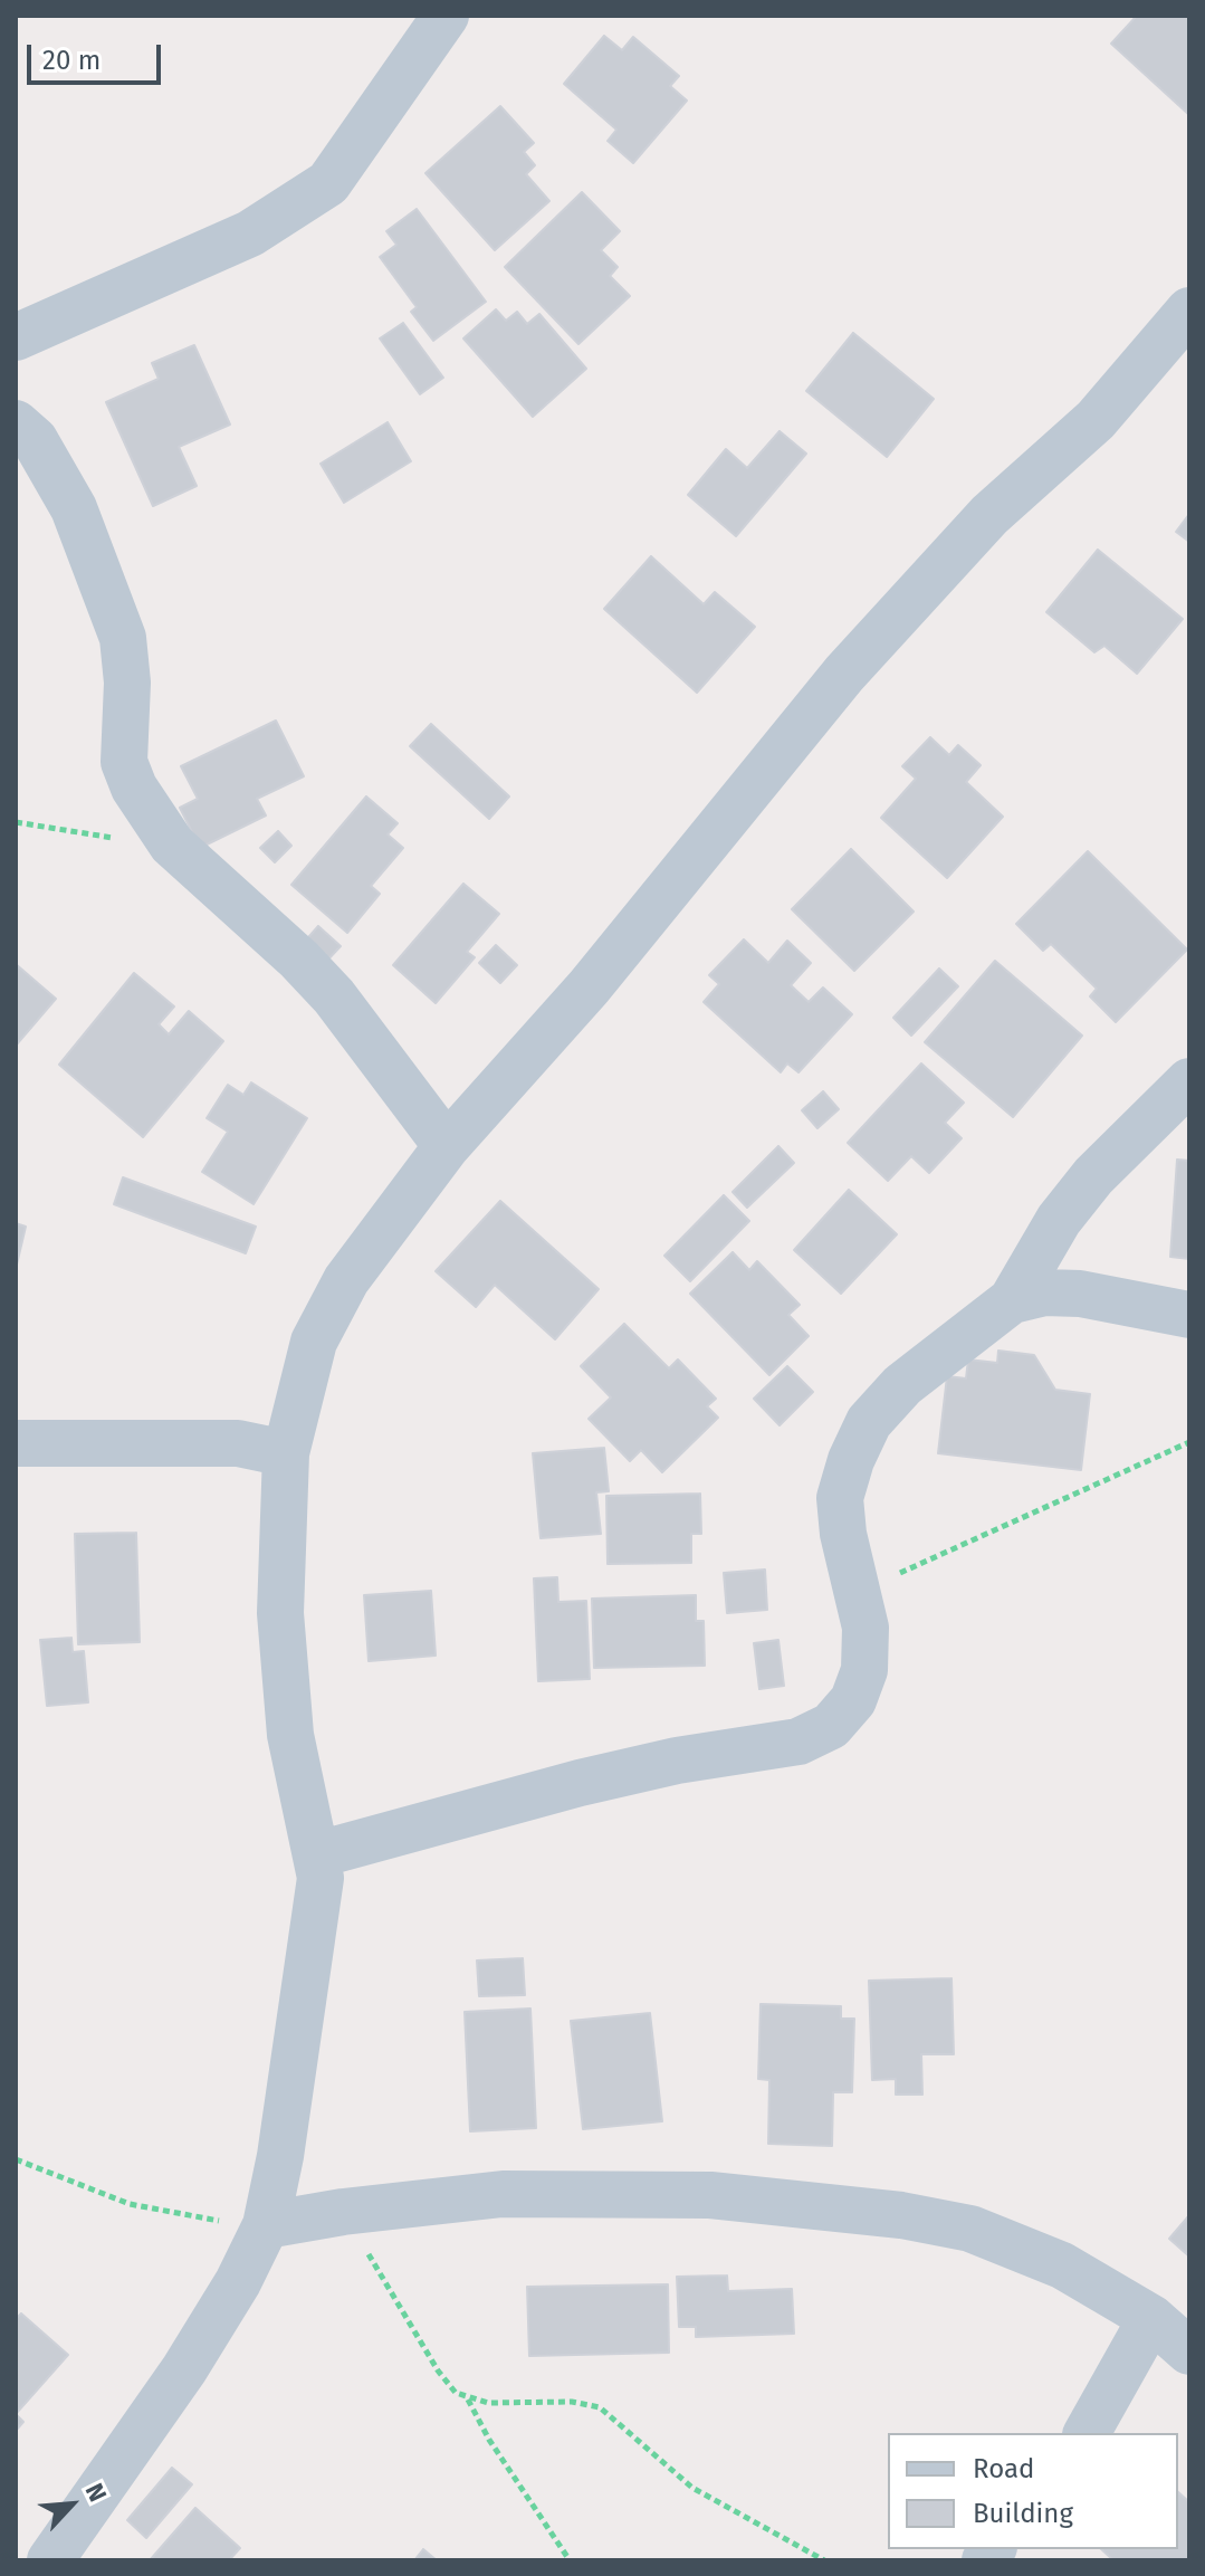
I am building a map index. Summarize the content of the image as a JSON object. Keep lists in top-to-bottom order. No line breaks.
{"legend":["Road","Building"],"scale_bar":"20 m","north":"top right"}
